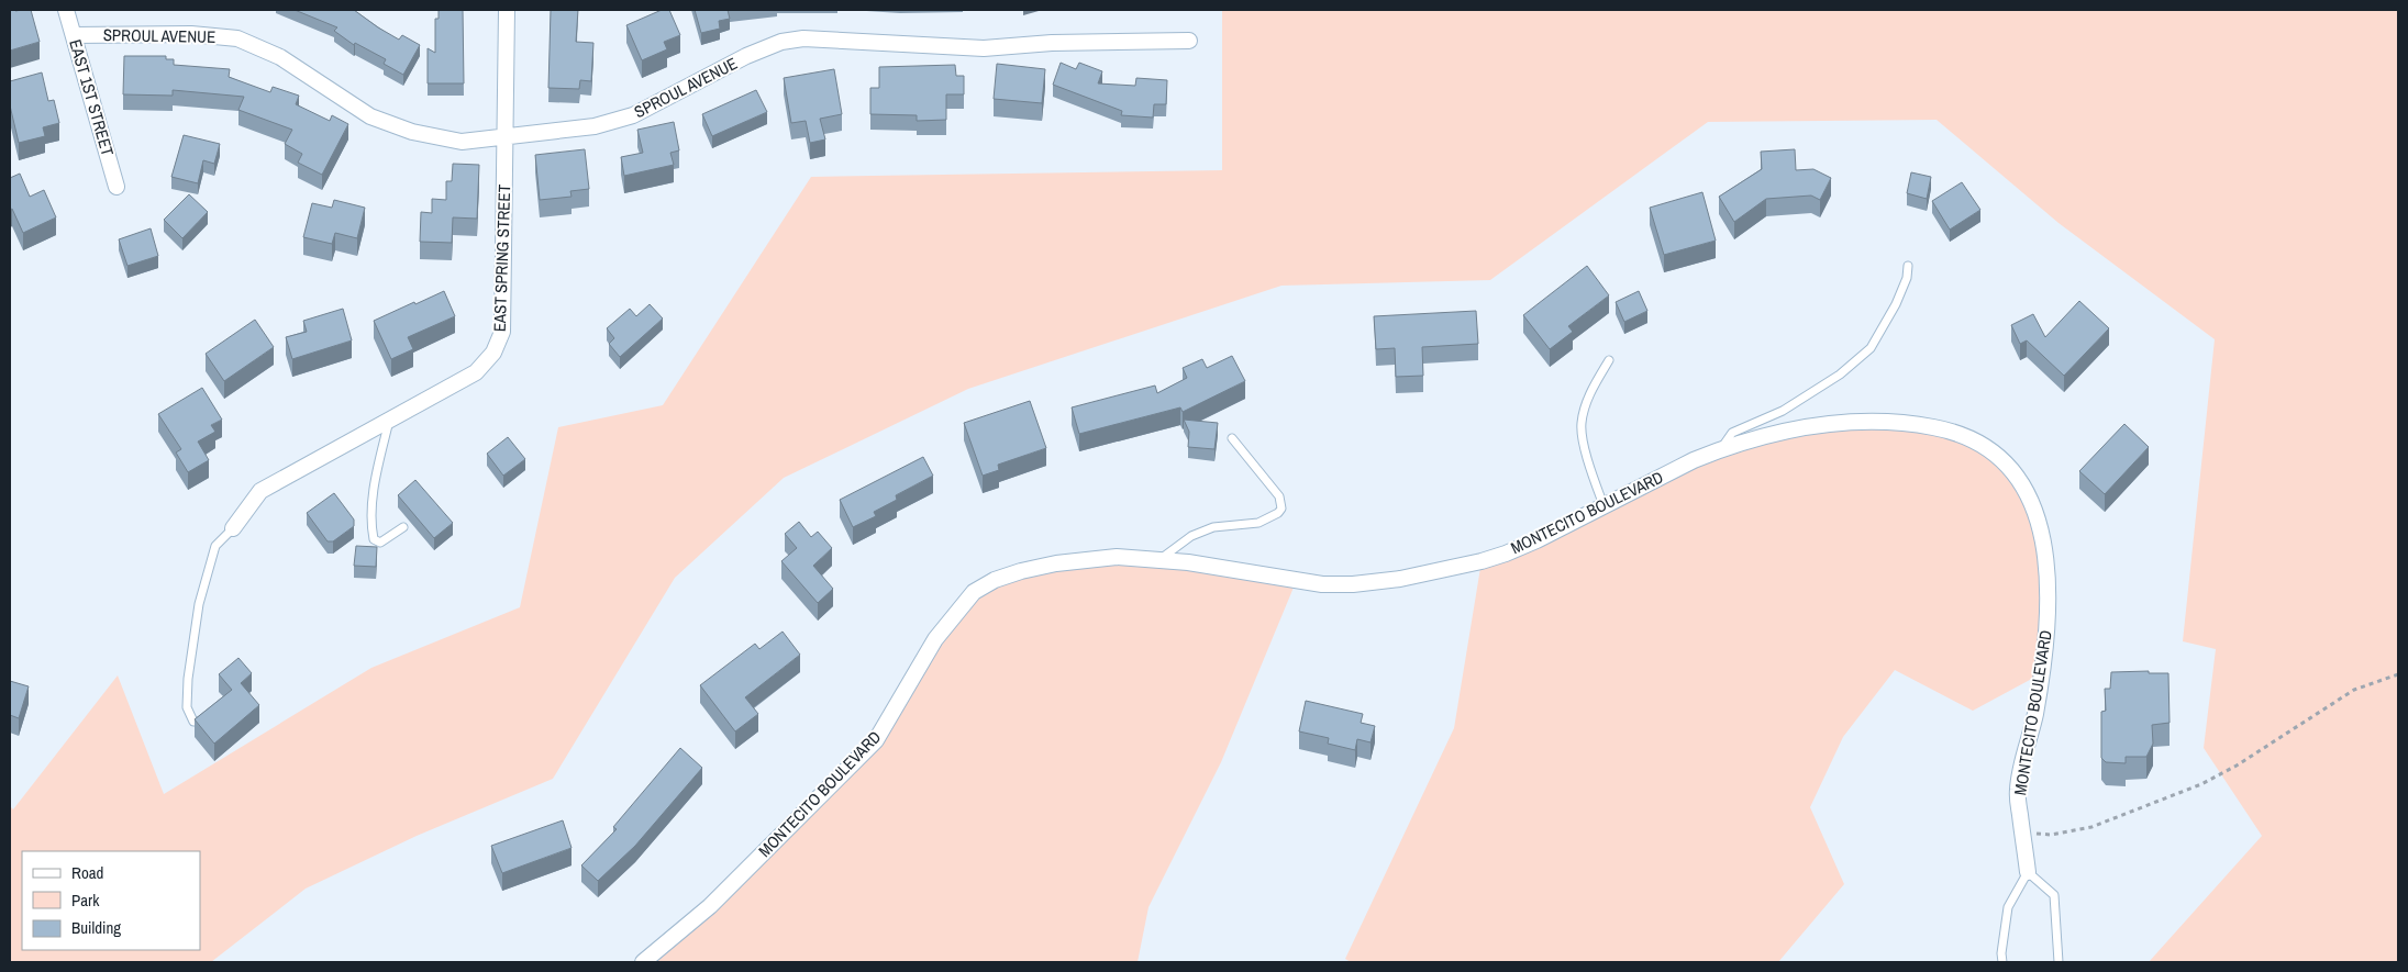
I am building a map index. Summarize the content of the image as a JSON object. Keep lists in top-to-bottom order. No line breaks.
{"streets":{"street":["SPROUL AVENUE","EAST 1ST STREET","EAST SPRING STREET","MONTECITO BOULEVARD"]},"crossings":[["SPROUL AVENUE","EAST 1ST STREET"],["SPROUL AVENUE","EAST SPRING STREET"]],"legend":["Road","Park","Building"]}
